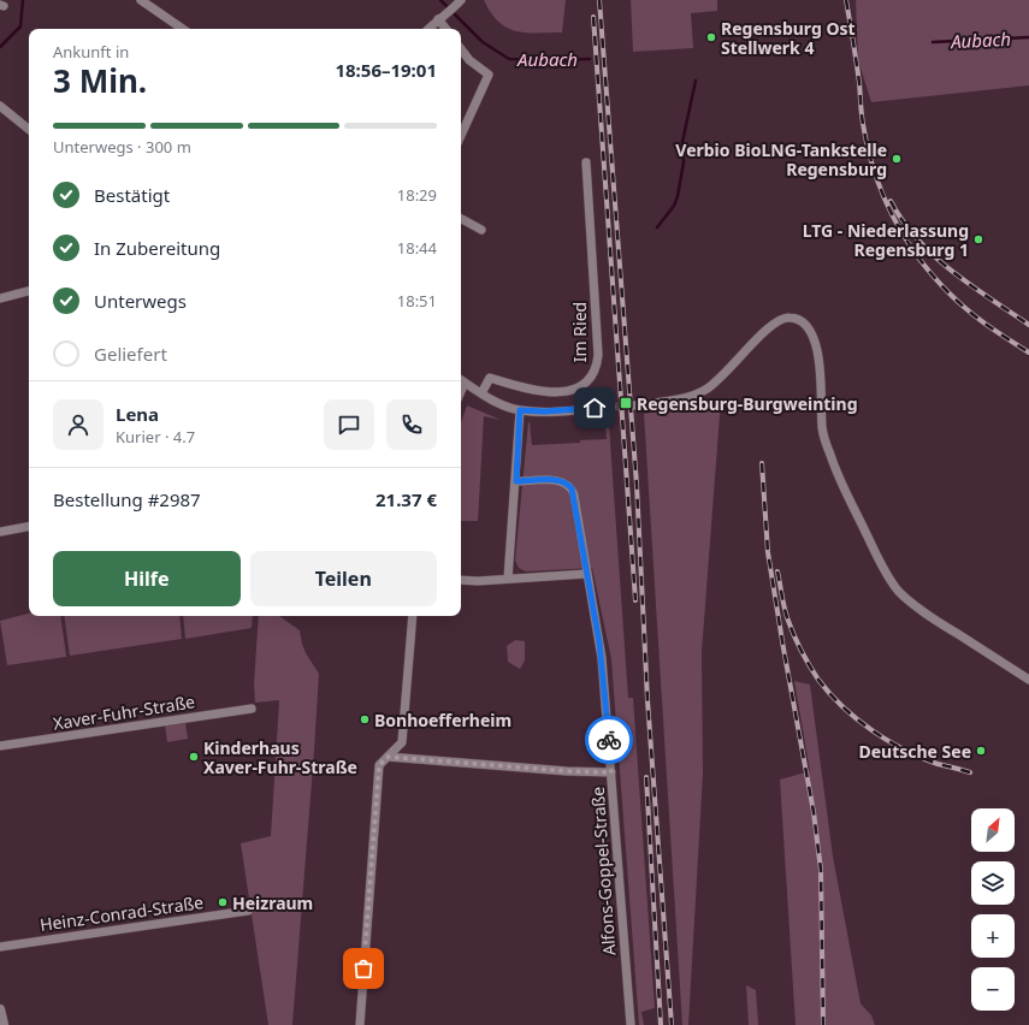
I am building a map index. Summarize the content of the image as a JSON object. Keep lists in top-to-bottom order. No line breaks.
{"streets":{"street":["Im Ried","Xaver-Fuhr-Straße","Alfons-Goppel-Straße","Heinz-Conrad-Straße"]},"water":["Aubach"],"places":{"other":["Regensburg Ost Stellwerk 4","Verbio BioLNG-Tankstelle Regensburg","LTG - Niederlassung Regensburg 1","Bonhoefferheim","Deutsche See","Kinderhaus Xaver-Fuhr-Straße","Heizraum"],"transit":["Regensburg-Burgweinting"]},"north":"top right","page":{"heading":["3 Min.","Ankunft in","18:56–19:01"],"panel":["Lena","Kurier · 4.7","Bestellung #2987","21.37 €"],"bar":"Unterwegs · 300 m","list":[["Bestätigt","18:29"],["In Zubereitung","18:44"],["Unterwegs","18:51"],"Geliefert"],"buttons":["Hilfe","Teilen"],"map_buttons":["+","−"]}}
